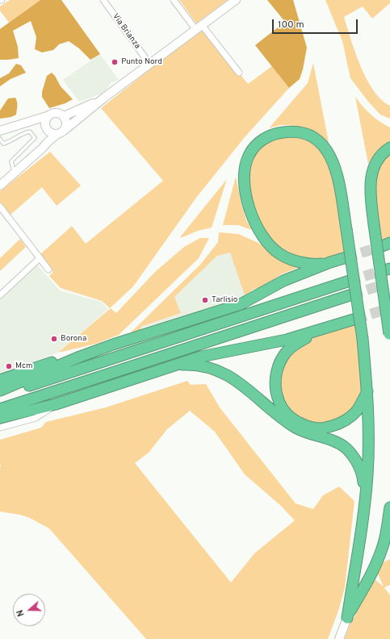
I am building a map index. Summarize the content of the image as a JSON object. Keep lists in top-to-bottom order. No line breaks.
{"streets":{"street":["Via Brianza"]},"places":["Punto Nord","Tarlisio","Borona","Mcm"],"scale_bar":"100 m","north":"left"}
